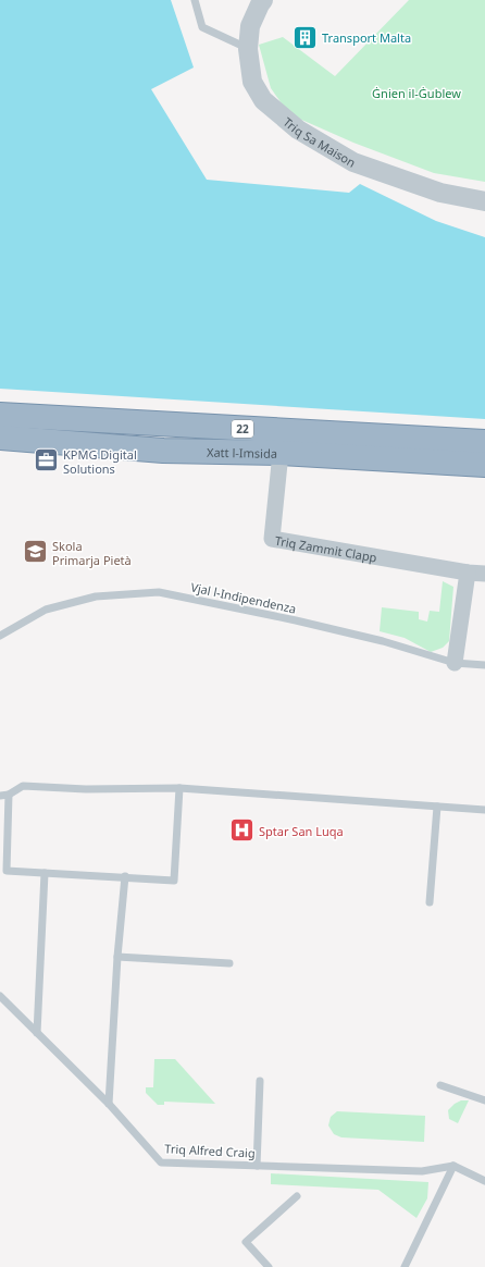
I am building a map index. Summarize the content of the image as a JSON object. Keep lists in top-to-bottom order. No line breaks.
{"streets":{"highway":["22","Xatt l-Imsida"],"street":["Triq Sa Maison","Triq Zammit Clapp"],"lane":["Vjal l-Indipendenza","Triq Alfred Craig"]},"crossings":[["Xatt l-Imsida","Triq Zammit Clapp"]],"parks":["Ġnien il-Ġublew"],"places":{"building":["Transport Malta"],"office":["KPMG Digital Solutions"],"school or university":["Skola Primarja Pietà"],"hospital":["Sptar San Luqa"]}}
